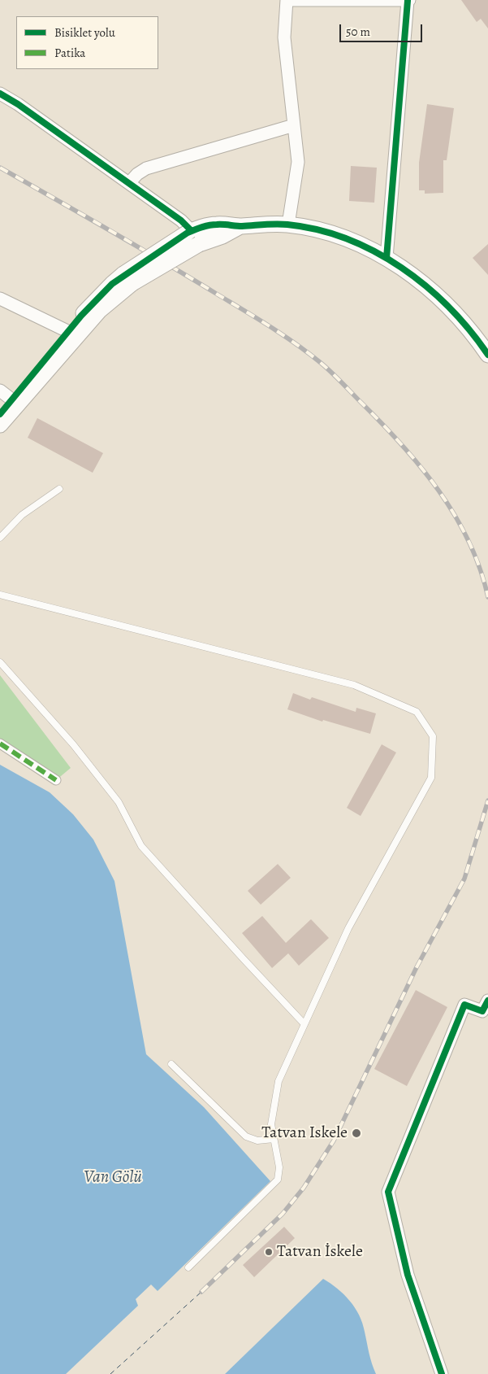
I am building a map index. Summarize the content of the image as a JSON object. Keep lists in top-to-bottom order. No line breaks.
{"water":["Van Gölü"],"places":["Tatvan Iskele","Tatvan İskele"],"legend":["Bisiklet yolu","Patika"],"scale_bar":"50 m"}
